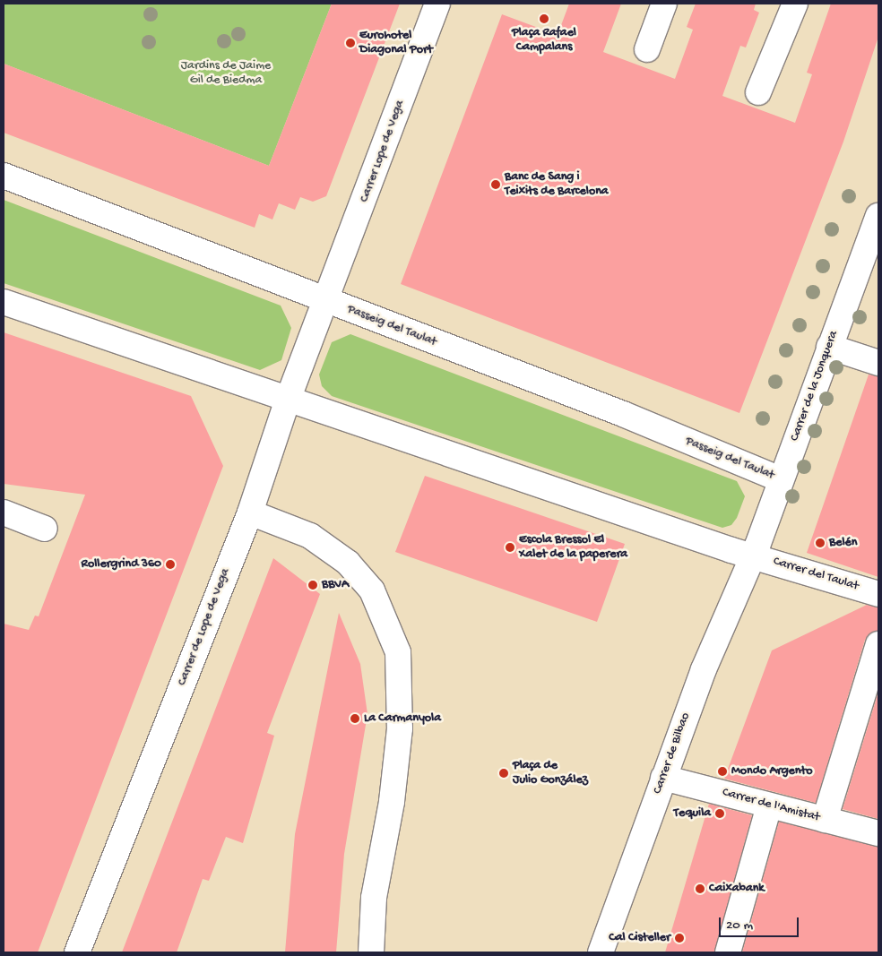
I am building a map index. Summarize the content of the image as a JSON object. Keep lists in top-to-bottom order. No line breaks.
{"streets":{"street":["Carrer Lope de Vega","Passeig del Taulat","Carrer de la Jonquera","Carrer del Taulat","Carrer de Lope de Vega","Carrer de Bilbao","Carrer de l'Amistat"]},"crossings":[["Carrer Lope de Vega","Passeig del Taulat"],["Carrer Lope de Vega","Carrer de Lope de Vega"],["Passeig del Taulat","Carrer de la Jonquera"],["Passeig del Taulat","Carrer de Lope de Vega"],["Carrer de la Jonquera","Carrer del Taulat"],["Carrer de la Jonquera","Carrer de Bilbao"],["Carrer del Taulat","Carrer de Bilbao"],["Carrer de Bilbao","Carrer de l'Amistat"]],"parks":["Jardins de Jaime Gil de Biedma"],"places":["Plaça Rafael Campalans","Eurohotel Diagonal Port","Banc de Sang i Teixits de Barcelona","Belén","Escola Bressol El Xalet de la paperera","Rollergrind 360","BBVA","La Carmanyola","Mondo Argento","Plaça de Julio González","Tequila","Caixabank","Cal Cisteller"],"scale_bar":"20 m"}
